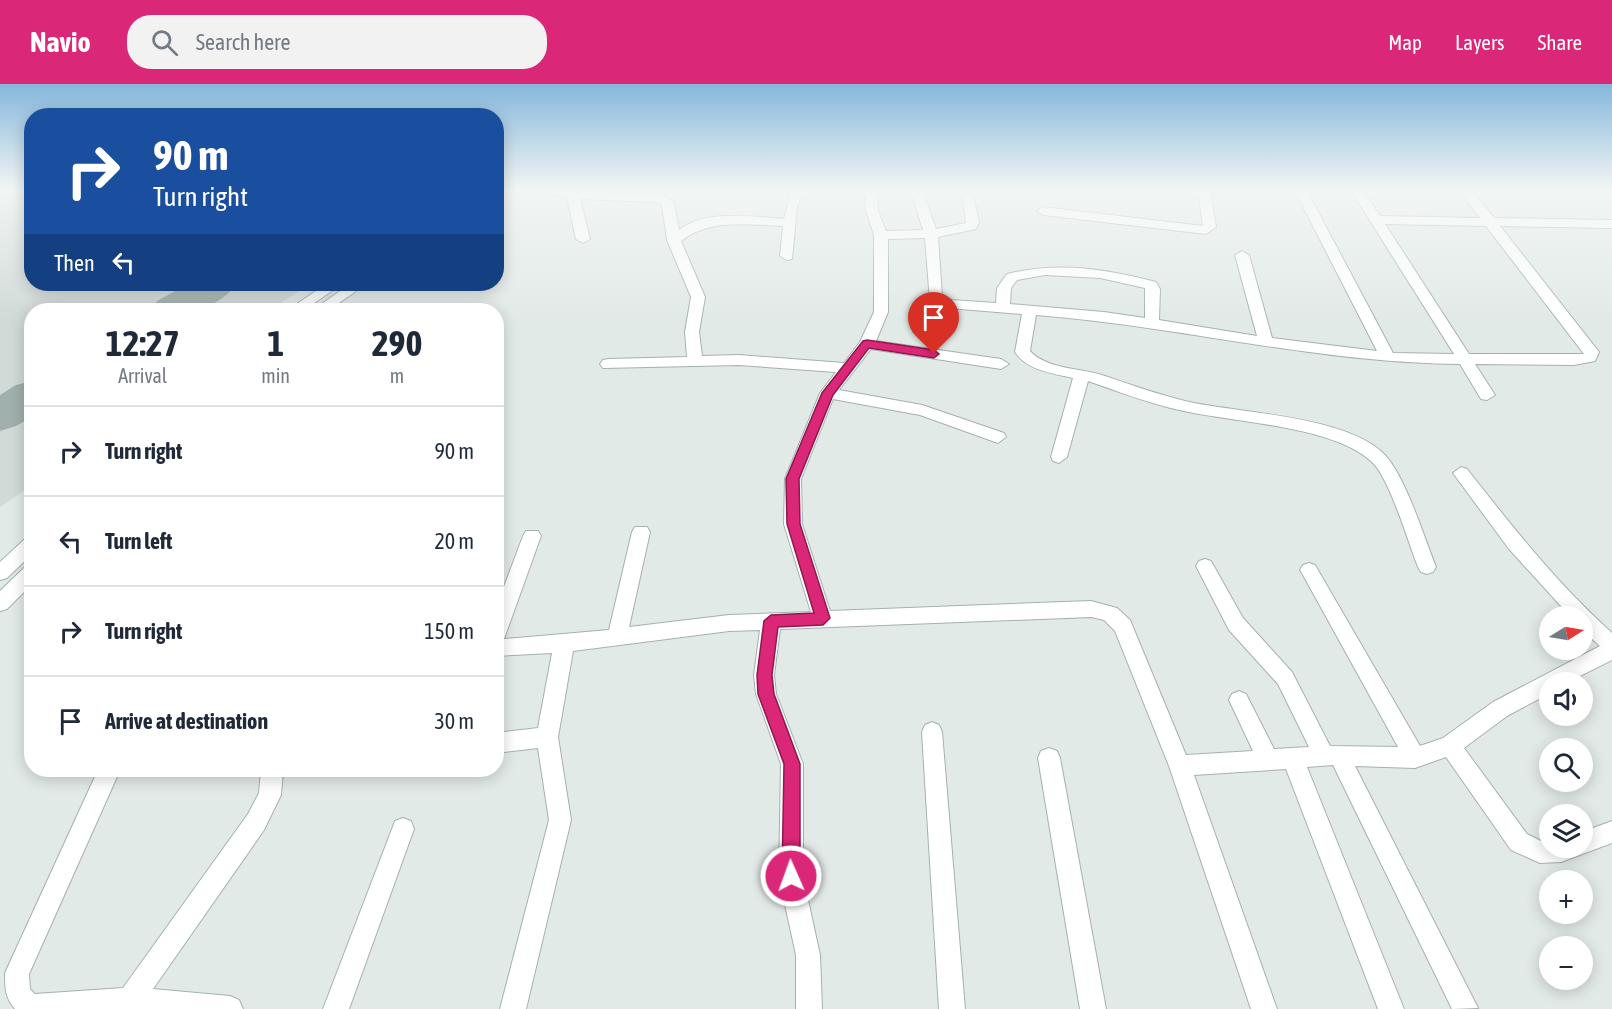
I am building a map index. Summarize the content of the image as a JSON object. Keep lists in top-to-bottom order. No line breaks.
{"north":"right","page":{"header":"Navio","search":"Search here","nav":["Map","Layers","Share"],"turn":["90 m","Turn right"],"then":"Then","eta":["12:27","Arrival","1","min","290","m"],"list":[{"name":"Turn right","value":"90 m"},{"name":"Turn left","value":"20 m"},{"name":"Turn right","value":"150 m"},{"name":"Arrive at destination","value":"30 m"}],"map_buttons":["+","−"]}}
